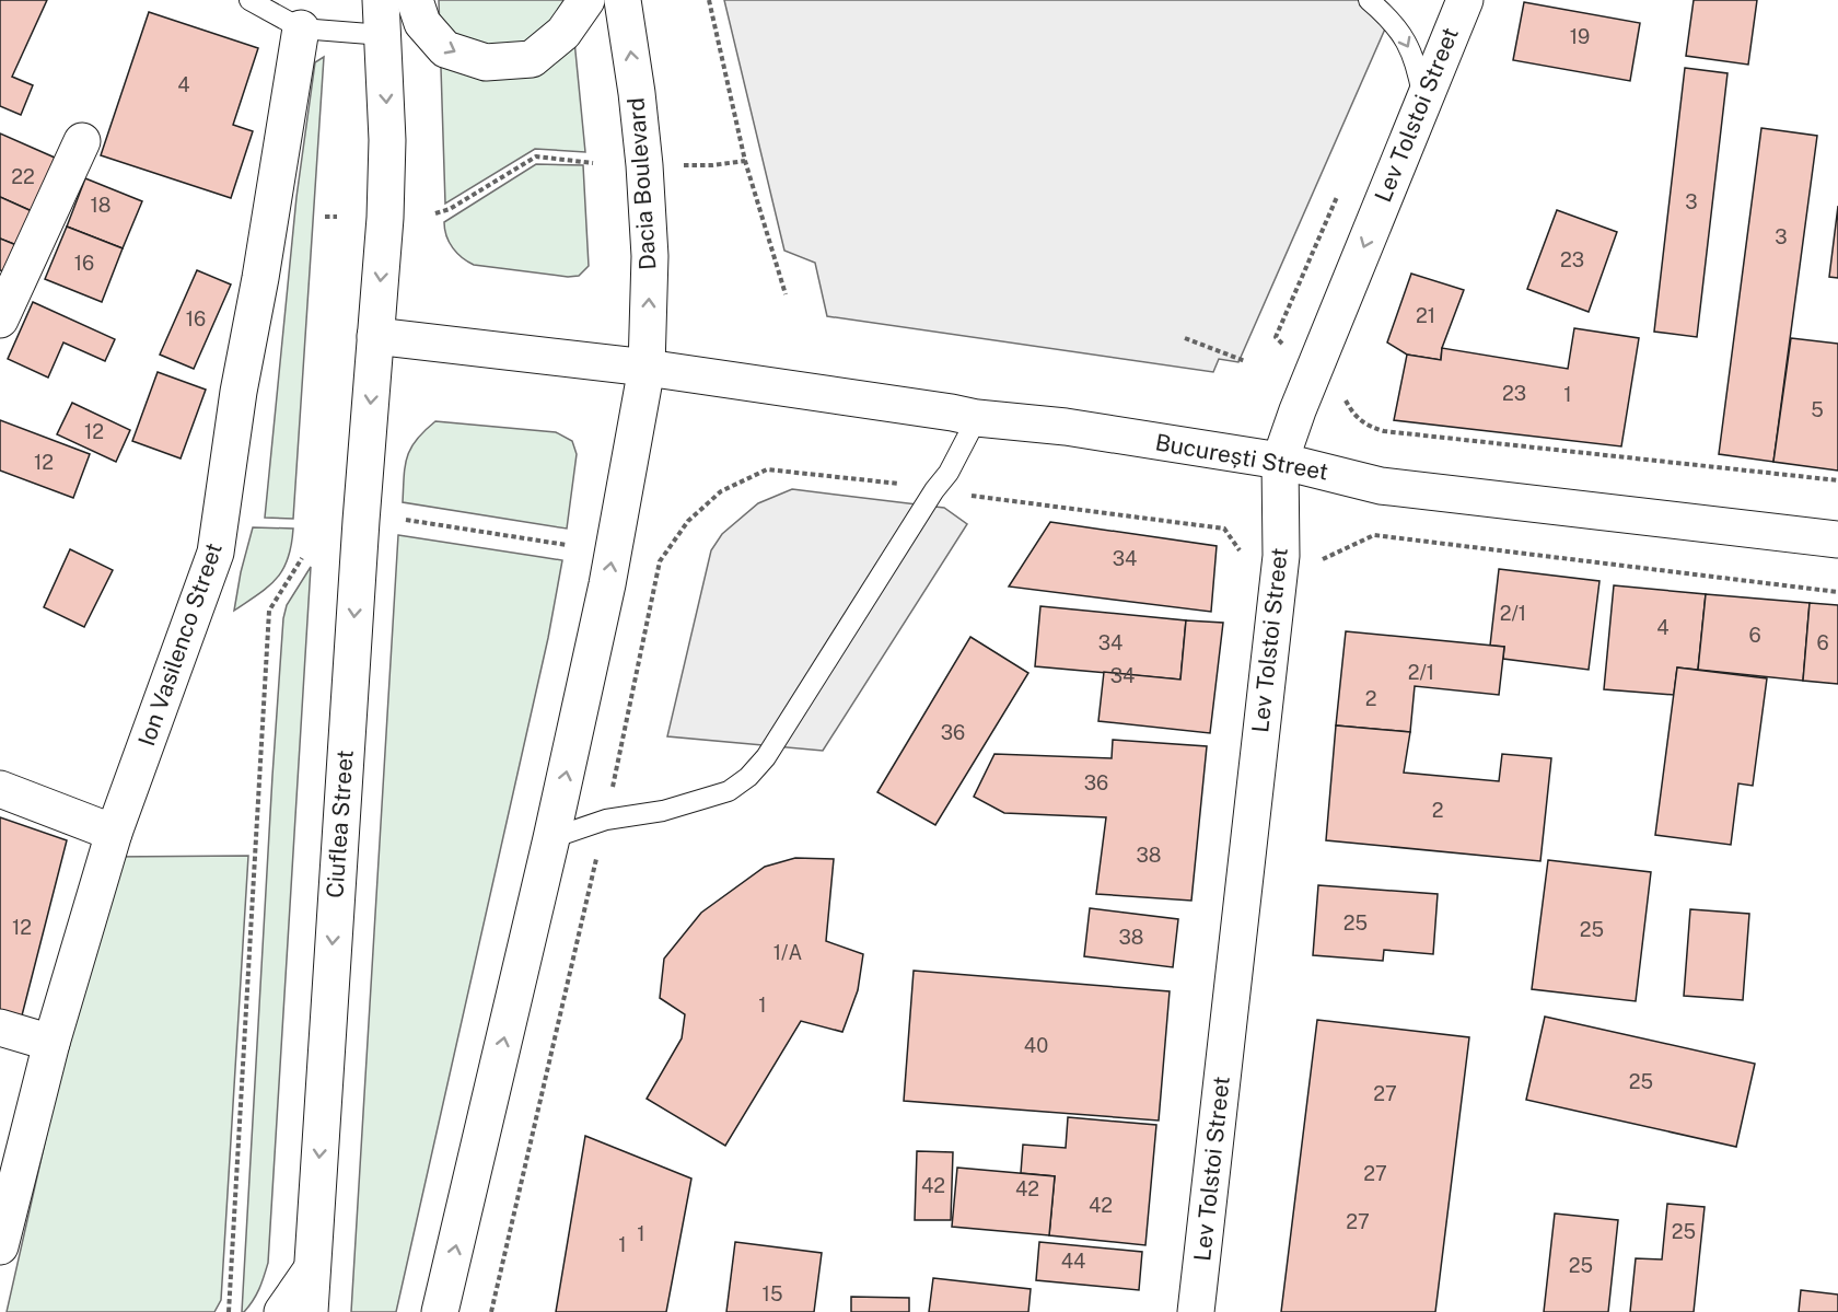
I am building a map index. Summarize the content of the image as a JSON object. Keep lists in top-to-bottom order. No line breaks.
{"streets":{"main road":["Lev Tolstoi Street","Dacia Boulevard","București Street","Ion Vasilenco Street","Ciuflea Street"]},"crossings":[["Lev Tolstoi Street","București Street"],["Dacia Boulevard","București Street"],["București Street","Ciuflea Street"]],"house_numbers":["19","4","22","3","18","3","23","16","21","16","23","1","5","12","12","34","2/1","4","6","34","6","2/1","34","2","36","36","2","38","25","12","25","38","1/A","1","40","25","27","27","42","42","42","27","25","1","1","44","25","15"]}
